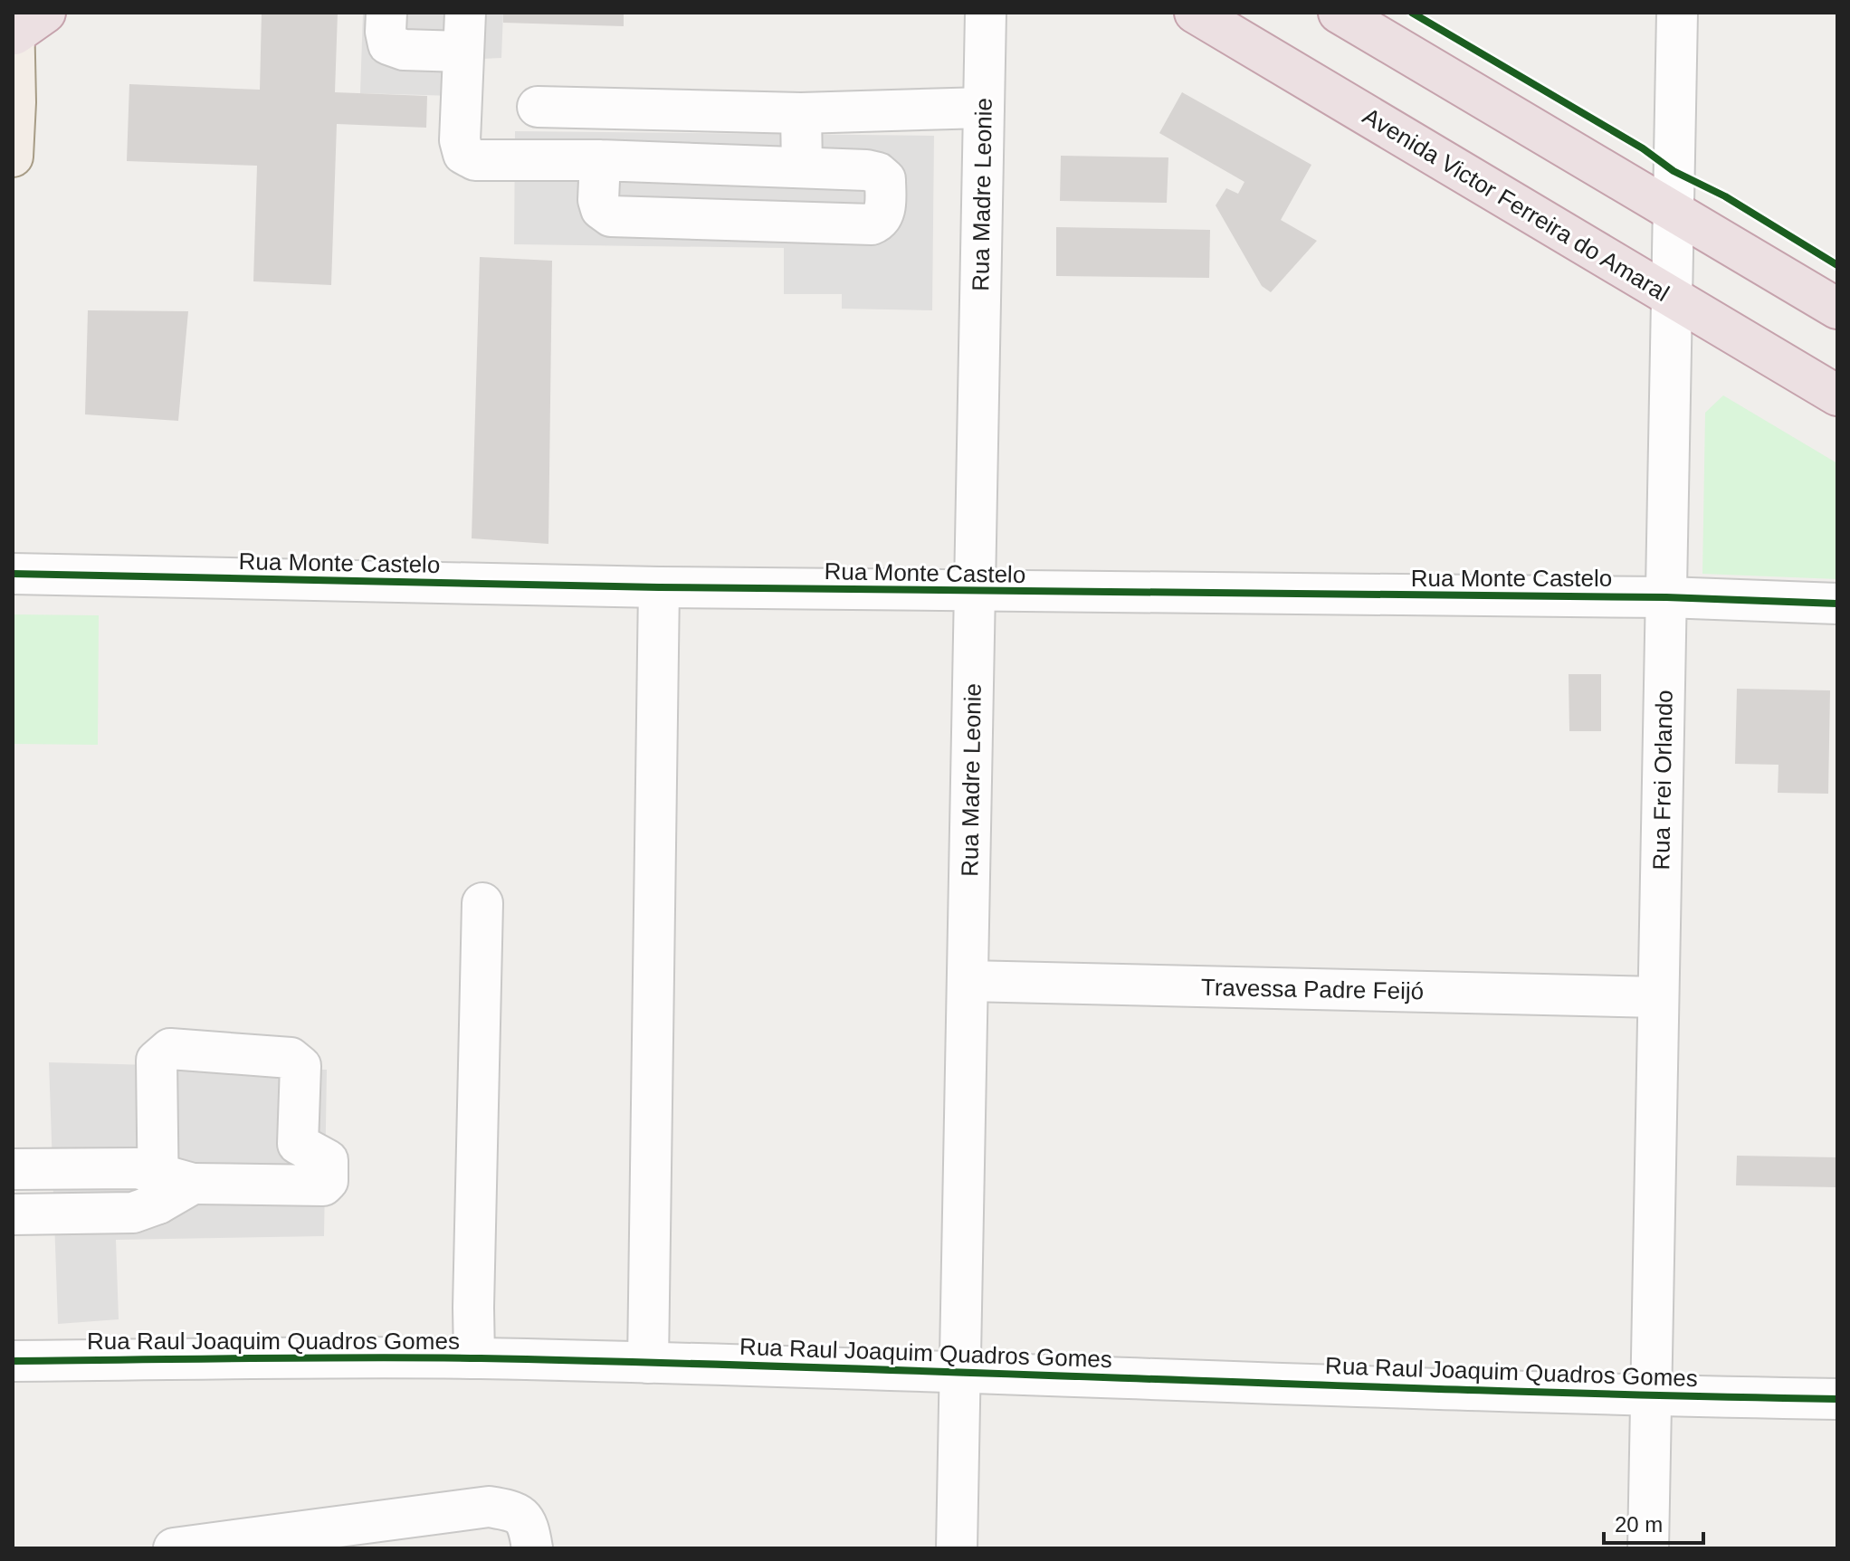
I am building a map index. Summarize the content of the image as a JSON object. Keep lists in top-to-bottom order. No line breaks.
{"streets":{"highway":["Avenida Victor Ferreira do Amaral"],"street":["Rua Madre Leonie","Rua Monte Castelo","Rua Frei Orlando","Travessa Padre Feijó","Rua Raul Joaquim Quadros Gomes"]},"crossings":[["Rua Madre Leonie","Rua Monte Castelo"],["Rua Madre Leonie","Travessa Padre Feijó"],["Rua Madre Leonie","Rua Raul Joaquim Quadros Gomes"],["Avenida Victor Ferreira do Amaral","Rua Frei Orlando"],["Rua Monte Castelo","Rua Frei Orlando"],["Rua Frei Orlando","Travessa Padre Feijó"],["Rua Frei Orlando","Rua Raul Joaquim Quadros Gomes"]],"scale_bar":"20 m"}
